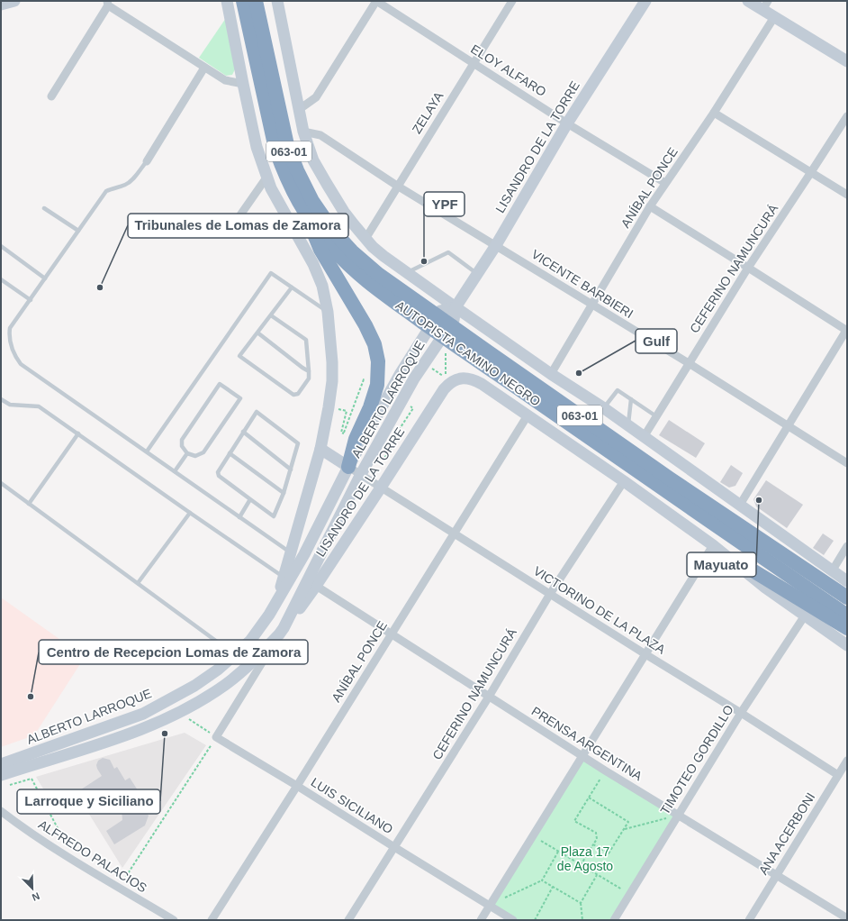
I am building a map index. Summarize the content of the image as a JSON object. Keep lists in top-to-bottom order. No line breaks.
{"streets":{"highway":["063-01","AUTOPISTA CAMINO NEGRO"],"street":["ELOY ALFARO","ZELAYA","LISANDRO DE LA TORRE","ANÍBAL PONCE","CEFERINO NAMUNCURÁ","VICENTE BARBIERI","ALBERTO LARROQUE","VICTORINO DE LA PLAZA","PRENSA ARGENTINA","TIMOTEO GORDILLO","LUIS SICILIANO","ANA ACERBONI","ALFREDO PALACIOS"]},"crossings":[["ELOY ALFARO","ZELAYA"],["ELOY ALFARO","LISANDRO DE LA TORRE"],["ELOY ALFARO","ANÍBAL PONCE"],["ZELAYA","VICENTE BARBIERI"],["LISANDRO DE LA TORRE","ANÍBAL PONCE"],["LISANDRO DE LA TORRE","VICENTE BARBIERI"],["LISANDRO DE LA TORRE","ALBERTO LARROQUE"],["LISANDRO DE LA TORRE","VICTORINO DE LA PLAZA"],["LISANDRO DE LA TORRE","PRENSA ARGENTINA"],["LISANDRO DE LA TORRE","LUIS SICILIANO"],["ANÍBAL PONCE","VICENTE BARBIERI"],["ANÍBAL PONCE","VICTORINO DE LA PLAZA"],["ANÍBAL PONCE","PRENSA ARGENTINA"],["ANÍBAL PONCE","LUIS SICILIANO"],["CEFERINO NAMUNCURÁ","VICENTE BARBIERI"],["CEFERINO NAMUNCURÁ","VICTORINO DE LA PLAZA"],["CEFERINO NAMUNCURÁ","PRENSA ARGENTINA"],["CEFERINO NAMUNCURÁ","LUIS SICILIANO"],["ALBERTO LARROQUE","VICTORINO DE LA PLAZA"],["VICTORINO DE LA PLAZA","TIMOTEO GORDILLO"],["VICTORINO DE LA PLAZA","ANA ACERBONI"],["PRENSA ARGENTINA","TIMOTEO GORDILLO"],["PRENSA ARGENTINA","ANA ACERBONI"]],"parks":["Plaza 17 de Agosto"],"places":["YPF","Tribunales de Lomas de Zamora","Gulf","Mayuato","Centro de Recepcion Lomas de Zamora","Larroque y Siciliano"],"north":"bottom right"}
